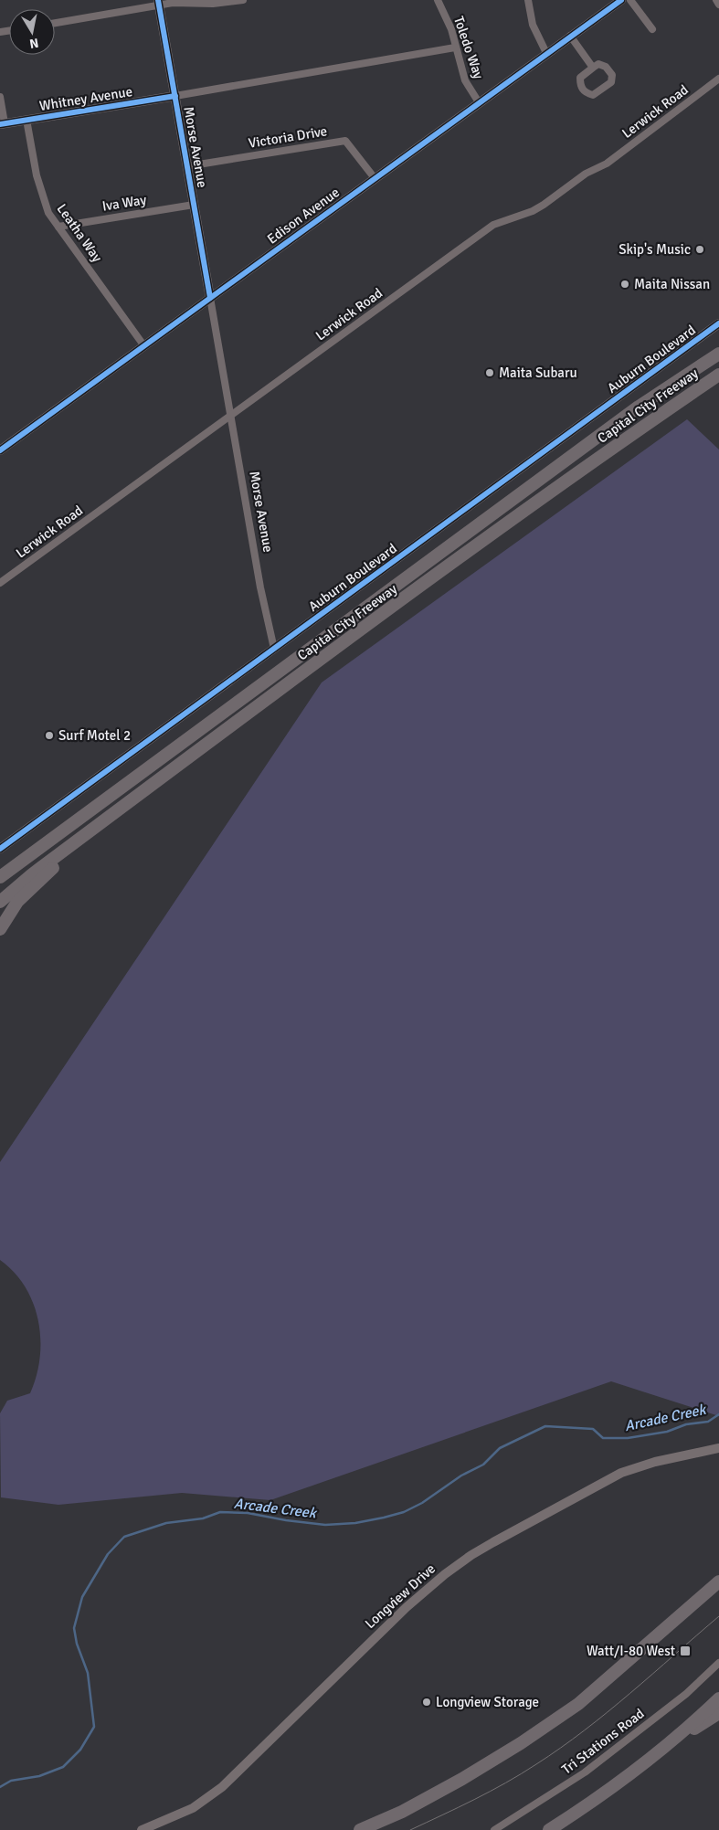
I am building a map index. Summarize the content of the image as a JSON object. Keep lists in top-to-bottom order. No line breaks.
{"streets":{"highway":["Capital City Freeway"],"street":["Toledo Way","Whitney Avenue","Lerwick Road","Victoria Drive","Morse Avenue","Iva Way","Edison Avenue","Leatha Way","Auburn Boulevard","Longview Drive","Tri Stations Road"]},"crossings":[["Toledo Way","Whitney Avenue"],["Toledo Way","Edison Avenue"],["Whitney Avenue","Morse Avenue"],["Whitney Avenue","Leatha Way"],["Lerwick Road","Morse Avenue"],["Victoria Drive","Morse Avenue"],["Victoria Drive","Edison Avenue"],["Morse Avenue","Iva Way"],["Morse Avenue","Edison Avenue"],["Morse Avenue","Auburn Boulevard"],["Iva Way","Leatha Way"],["Edison Avenue","Leatha Way"]],"water":["Arcade Creek"],"places":{"other":["Skip's Music","Maita Nissan","Maita Subaru","Surf Motel 2","Longview Storage"],"transit":["Watt/I-80 West"]},"north":"bottom"}
